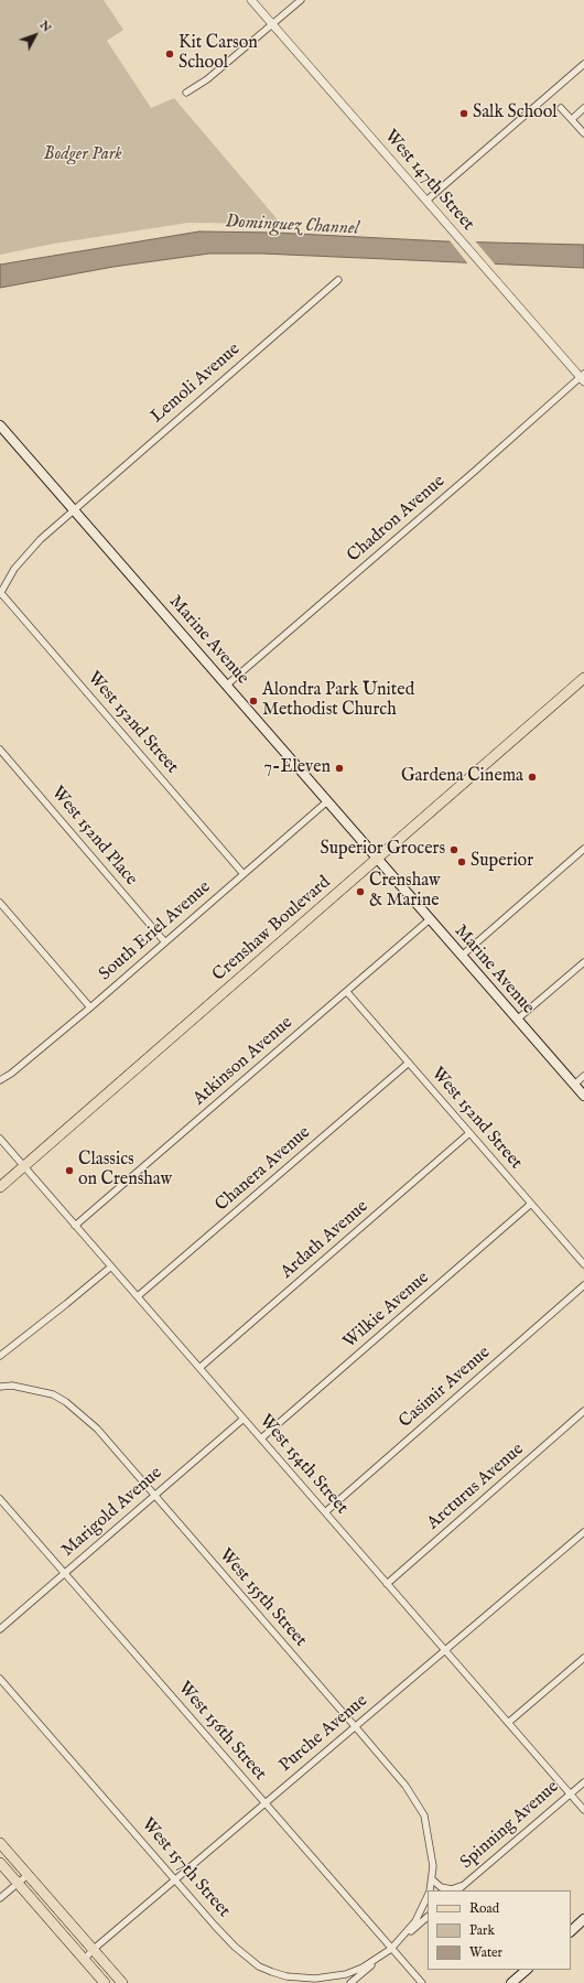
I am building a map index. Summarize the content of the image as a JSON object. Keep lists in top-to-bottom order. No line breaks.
{"streets":{"main road":["Marine Avenue","Crenshaw Boulevard"],"street":["West 147th Street","Lemoli Avenue","Chadron Avenue","West 152nd Street","West 152nd Place","South Eriel Avenue","Atkinson Avenue","Chanera Avenue","Ardath Avenue","Wilkie Avenue","Casimir Avenue","West 154th Street","Arcturus Avenue","Marigold Avenue","West 155th Street","West 156th Street","Purche Avenue","Spinning Avenue","West 157th Street"]},"crossings":[["West 147th Street","Chadron Avenue"],["Lemoli Avenue","Marine Avenue"],["Lemoli Avenue","West 152nd Street"],["Chadron Avenue","Marine Avenue"],["Marine Avenue","Crenshaw Boulevard"],["Marine Avenue","South Eriel Avenue"],["Marine Avenue","Atkinson Avenue"],["West 152nd Street","South Eriel Avenue"],["West 152nd Street","Atkinson Avenue"],["West 152nd Street","Chanera Avenue"],["West 152nd Street","Ardath Avenue"],["West 152nd Street","Wilkie Avenue"],["West 152nd Place","South Eriel Avenue"],["Crenshaw Boulevard","West 154th Street"],["Atkinson Avenue","West 154th Street"],["Chanera Avenue","West 154th Street"],["Ardath Avenue","West 154th Street"],["Wilkie Avenue","West 154th Street"],["Casimir Avenue","West 154th Street"],["West 154th Street","Arcturus Avenue"],["West 154th Street","Marigold Avenue"],["West 154th Street","Purche Avenue"],["West 154th Street","Spinning Avenue"],["Marigold Avenue","West 155th Street"],["Marigold Avenue","West 156th Street"],["West 155th Street","West 156th Street"],["West 155th Street","Purche Avenue"],["West 155th Street","West 157th Street"],["West 156th Street","Purche Avenue"],["West 156th Street","West 157th Street"],["Purche Avenue","West 157th Street"]],"water":["Dominguez Channel"],"parks":["Bodger Park"],"places":["Kit Carson School","Salk School","Alondra Park United Methodist Church","7-Eleven","Gardena Cinema","Superior Grocers","Superior","Crenshaw & Marine","Classics on Crenshaw"],"legend":["Road","Park","Water"],"north":"top right"}
